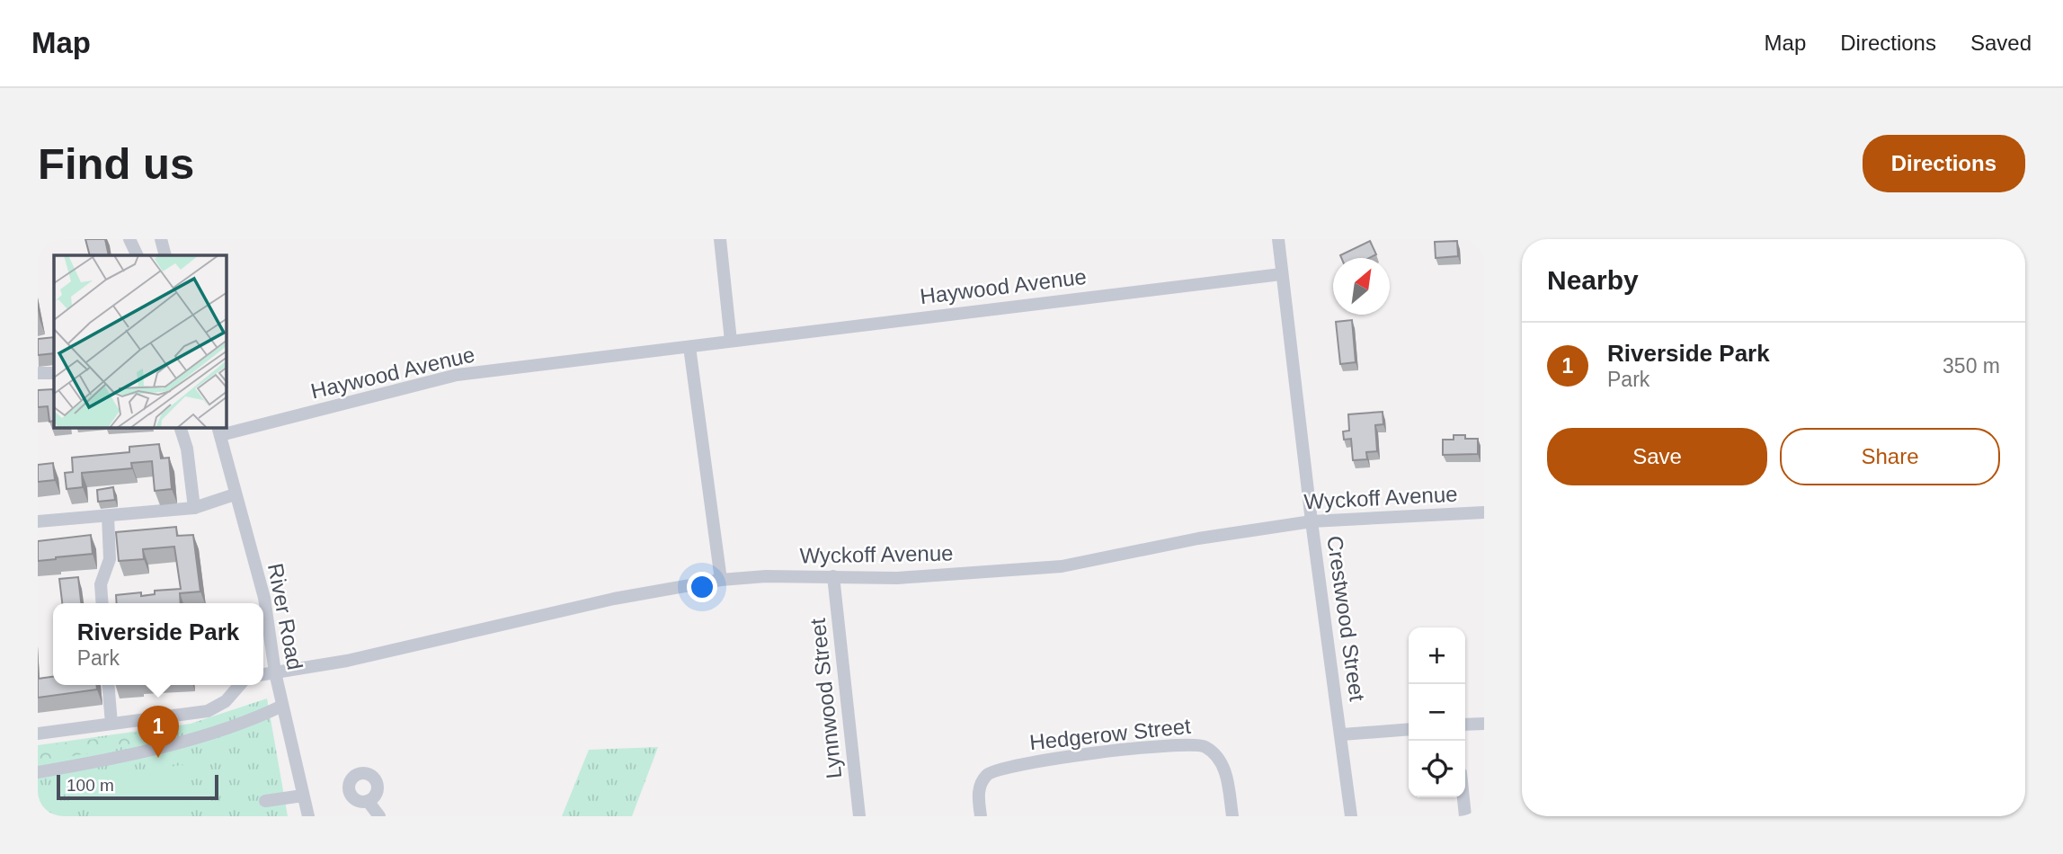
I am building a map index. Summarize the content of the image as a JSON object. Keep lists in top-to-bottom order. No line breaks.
{"streets":{"street":["Haywood Avenue","Wyckoff Avenue","River Road","Crestwood Street","Lynnwood Street","Hedgerow Street"]},"crossings":[["Haywood Avenue","River Road"],["Haywood Avenue","Crestwood Street"],["Wyckoff Avenue","River Road"],["Wyckoff Avenue","Crestwood Street"],["Wyckoff Avenue","Lynnwood Street"]],"scale_bar":"100 m","north":"top right","page":{"header":"Map","nav":["Map","Directions","Saved"],"buttons":["Directions",["Save","Share"]],"title":"Find us","heading":"Nearby","list":[{"mark":"1","name":"Riverside Park","note":"Park","value":"350 m"}],"popup":["Riverside Park","Park"],"map_buttons":["+","−"],"pins":"1","scale":"100 m"}}
